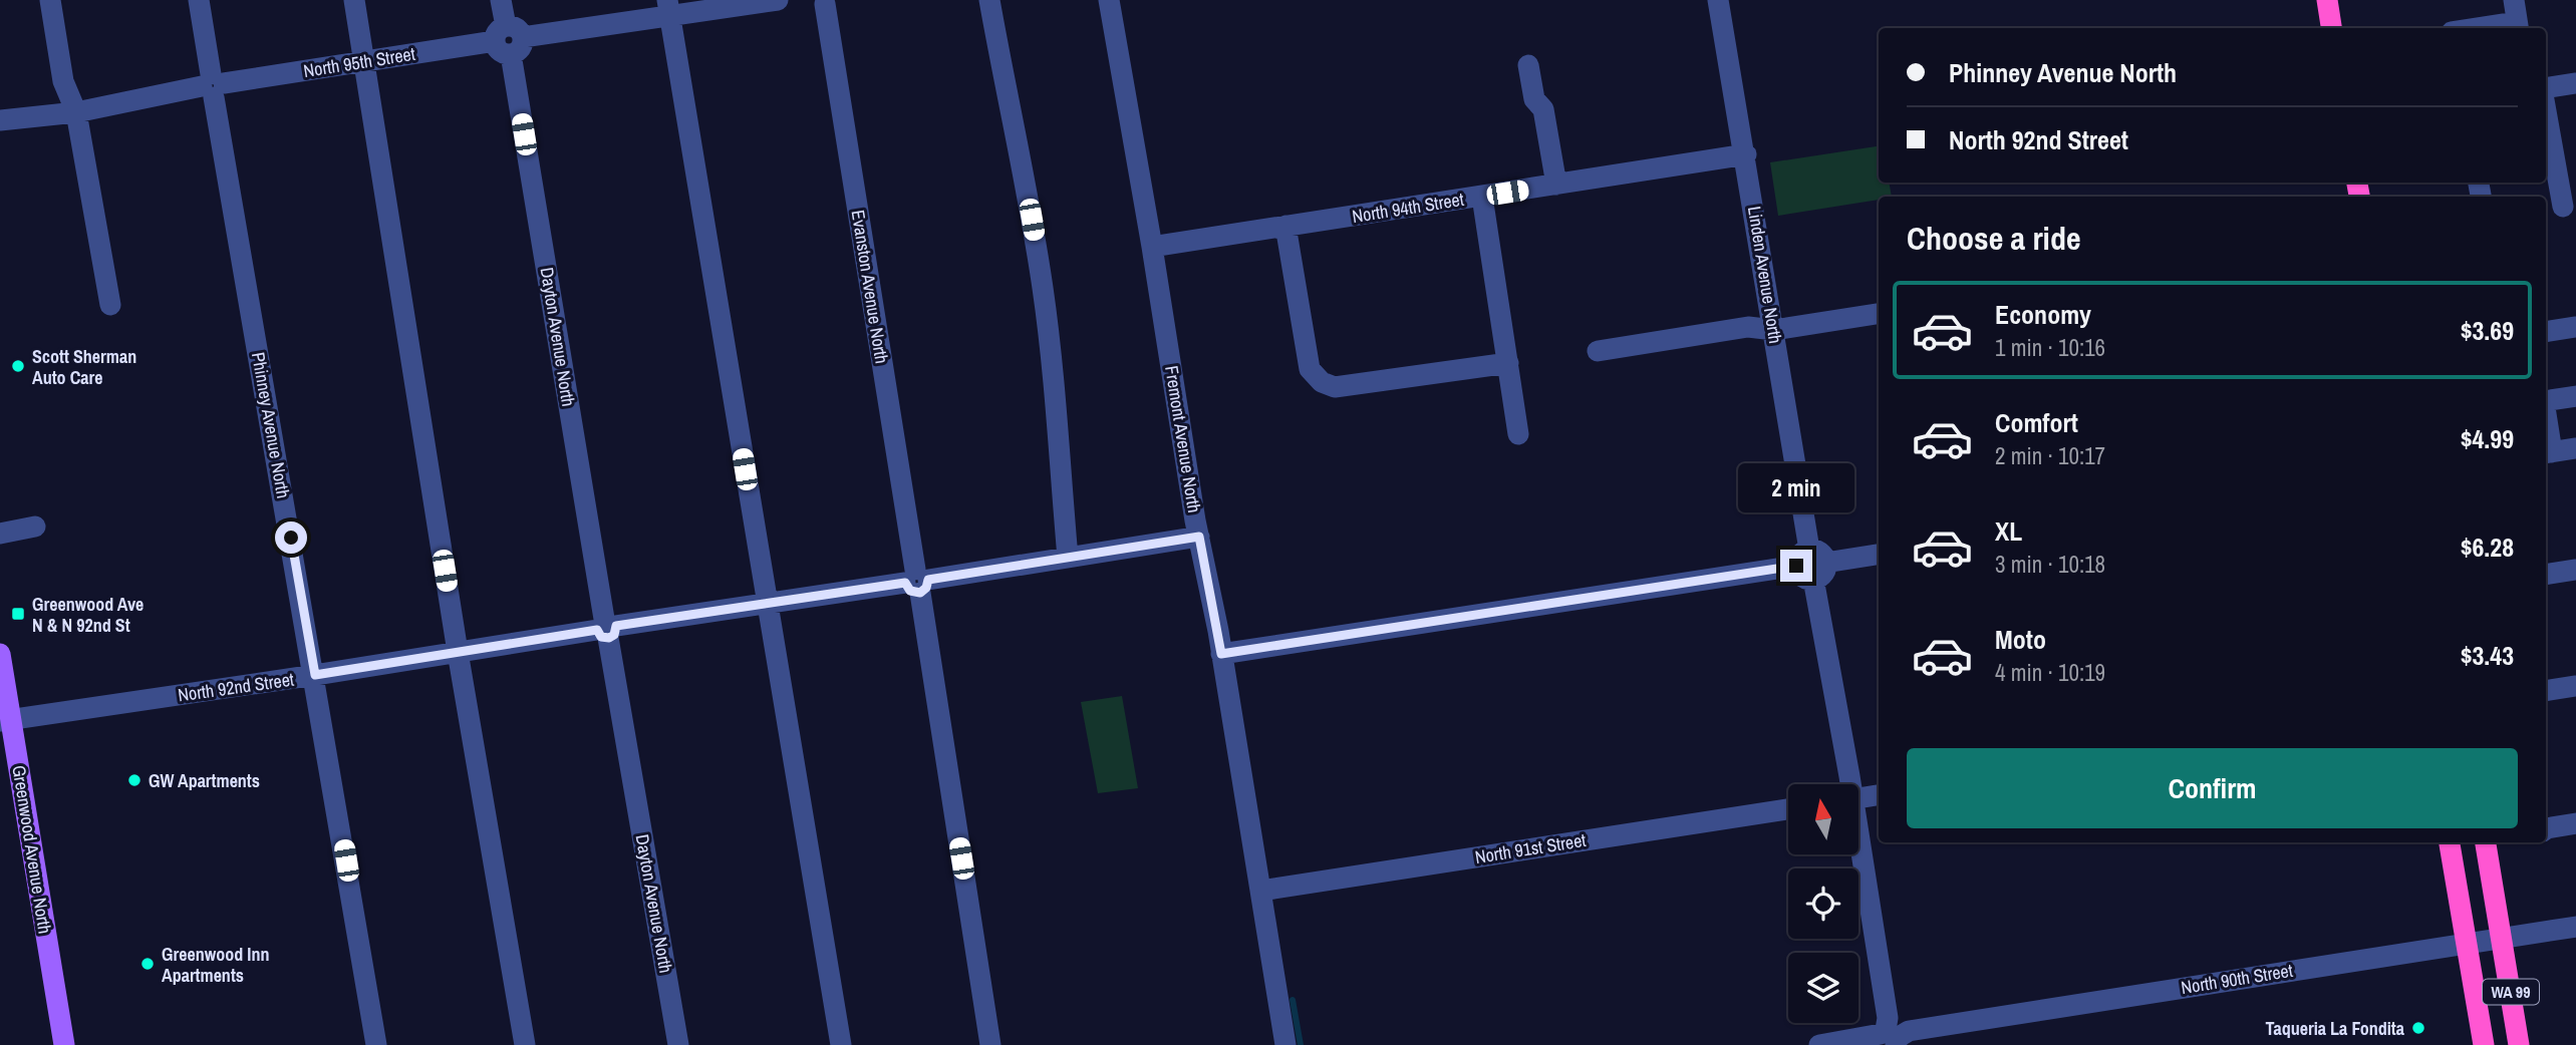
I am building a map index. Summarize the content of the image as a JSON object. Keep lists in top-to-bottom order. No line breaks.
{"streets":{"highway":["WA 99"],"main road":["Greenwood Avenue North"],"street":["North 95th Street","North 94th Street","Linden Avenue North","Evanston Avenue North","Dayton Avenue North","Phinney Avenue North","Fremont Avenue North","North 92nd Street","North 91st Street","North 90th Street"]},"crossings":[["North 95th Street","Dayton Avenue North"],["North 95th Street","Phinney Avenue North"],["North 94th Street","Linden Avenue North"],["North 94th Street","Fremont Avenue North"],["Linden Avenue North","North 90th Street"],["Evanston Avenue North","North 92nd Street"],["Dayton Avenue North","North 92nd Street"],["Phinney Avenue North","North 92nd Street"],["Fremont Avenue North","North 92nd Street"],["Fremont Avenue North","North 91st Street"],["North 92nd Street","Greenwood Avenue North"],["North 90th Street","WA 99"]],"places":{"other":["Scott Sherman Auto Care","GW Apartments","Greenwood Inn Apartments","Taqueria La Fondita"],"transit":["Greenwood Ave N & N 92nd St"]},"north":"top","page":{"banner":["Phinney Avenue North","North 92nd Street"],"heading":"Choose a ride","list":[{"name":"Economy","note":"1 min · 10:16","value":"$3.69"},{"name":"Comfort","note":"2 min · 10:17","value":"$4.99"},{"name":"XL","note":"3 min · 10:18","value":"$6.28"},{"name":"Moto","note":"4 min · 10:19","value":"$3.43"}],"bubble":"2 min","buttons":"Confirm"}}
